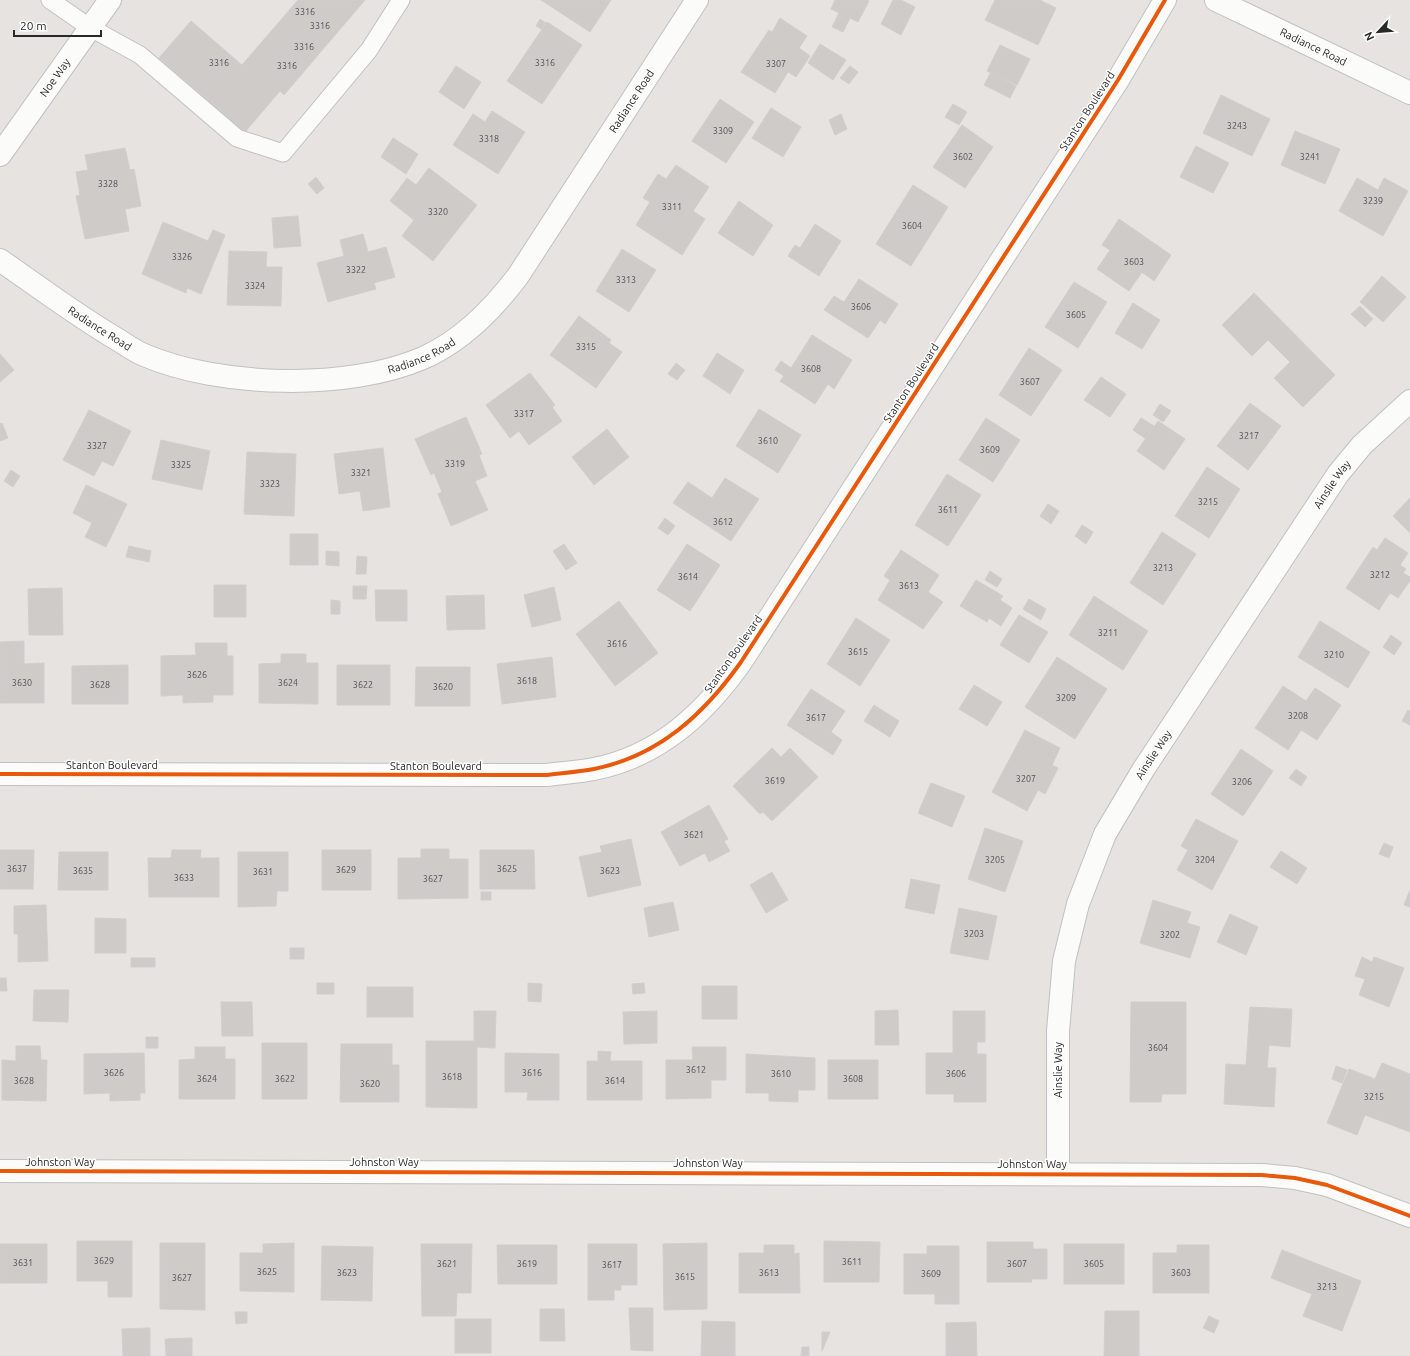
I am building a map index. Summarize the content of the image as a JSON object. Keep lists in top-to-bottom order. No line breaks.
{"streets":{"street":["Radiance Road","Noe Way","Stanton Boulevard","Ainslie Way","Johnston Way"]},"crossings":[["Ainslie Way","Johnston Way"]],"house_numbers":["3316","3316","3316","3316","3316","3307","3316","3243","3309","3318","3602","3241","3328","3239","3311","3320","3604","3326","3603","3322","3313","3324","3606","3605","3315","3608","3607","3317","3217","3610","3327","3609","3319","3325","3321","3323","3215","3611","3612","3213","3212","3614","3613","3211","3616","3615","3210","3626","3618","3630","3624","3628","3622","3620","3209","3208","3617","3207","3619","3206","3621","3205","3204","3637","3625","3629","3635","3623","3631","3633","3627","3203","3202","3604","3612","3626","3616","3610","3606","3618","3624","3622","3608","3628","3614","3620","3215","3629","3611","3631","3621","3619","3607","3605","3617","3625","3623","3613","3603","3609","3615","3627","3213"],"scale_bar":"20 m","north":"bottom left"}
